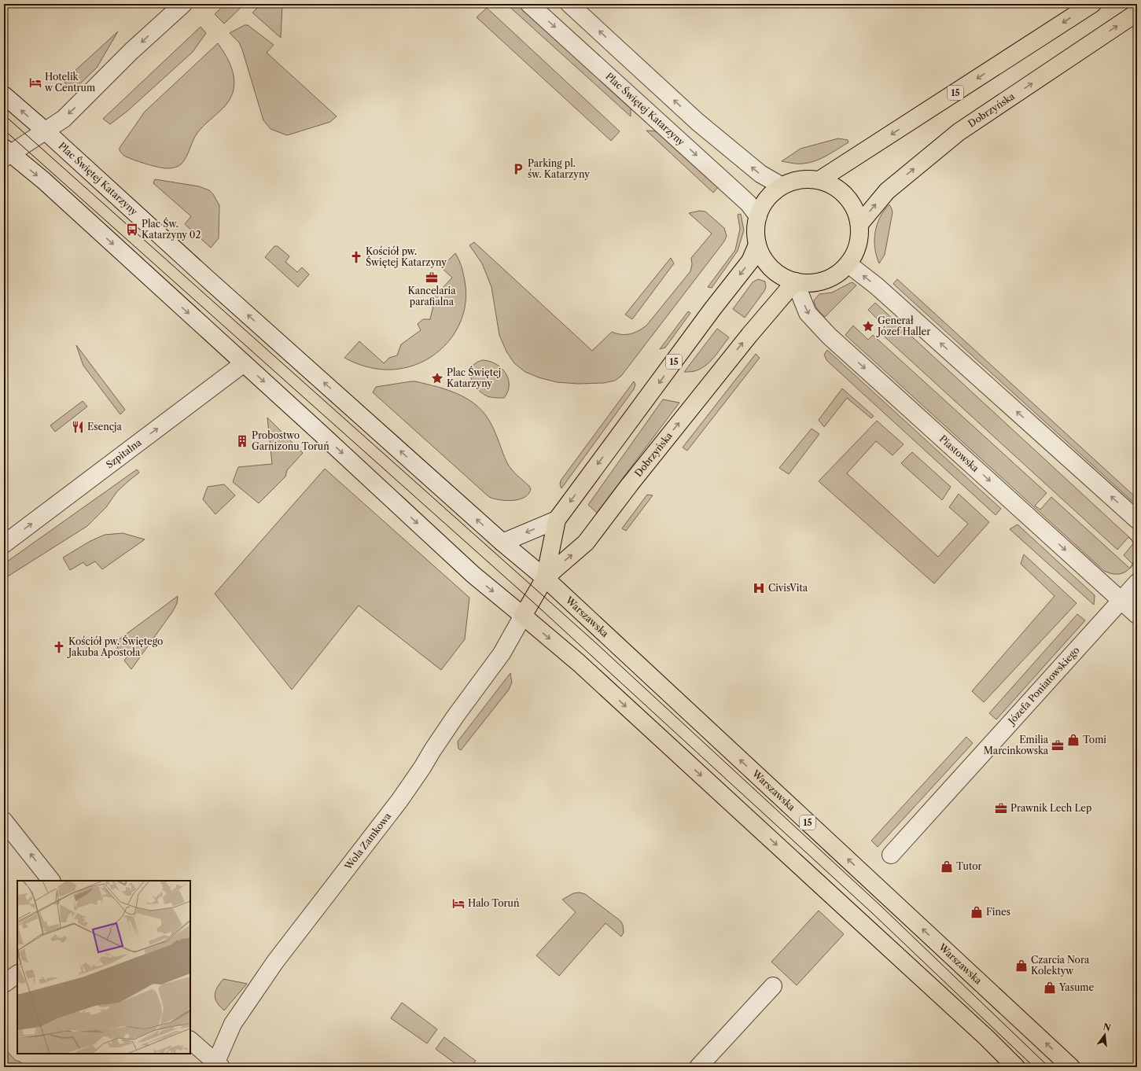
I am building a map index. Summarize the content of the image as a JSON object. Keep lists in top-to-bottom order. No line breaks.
{"streets":{"main road":["15","Dobrzyńska","Warszawska"],"street":["Plac Świętej Katarzyny","Szpitalna","Piastowska","Józefa Poniatowskiego","Wola Zamkowa"]},"crossings":[["15","Plac Świętej Katarzyny"],["15","Dobrzyńska"],["15","Piastowska"],["15","Warszawska"],["15","Wola Zamkowa"],["Plac Świętej Katarzyny","Dobrzyńska"],["Plac Świętej Katarzyny","Piastowska"],["Plac Świętej Katarzyny","Warszawska"],["Dobrzyńska","Piastowska"],["Dobrzyńska","Warszawska"],["Piastowska","Józefa Poniatowskiego"]],"one_way":["Szpitalna"],"places":{"hotel":["Hotelik w Centrum","Halo Toruń"],"parking":["Parking pl. św. Katarzyny"],"bus stop":["Plac Św. Katarzyny 02"],"church":["Kościół pw. Świętej Katarzyny","Kościół pw. Świętego Jakuba Apostoła"],"office":["Kancelaria parafialna","Emilia Marcinkowska","Prawnik Lech Lep"],"place":["Generał Józef Haller","Plac Świętej Katarzyny"],"restaurant":["Esencja"],"building":["Probostwo Garnizonu Toruń"],"hospital":["CivisVita"],"shop":["Tomi","Tutor","Fines","Czarcia Nora Kolektyw","Yasume"]},"north":"top"}
